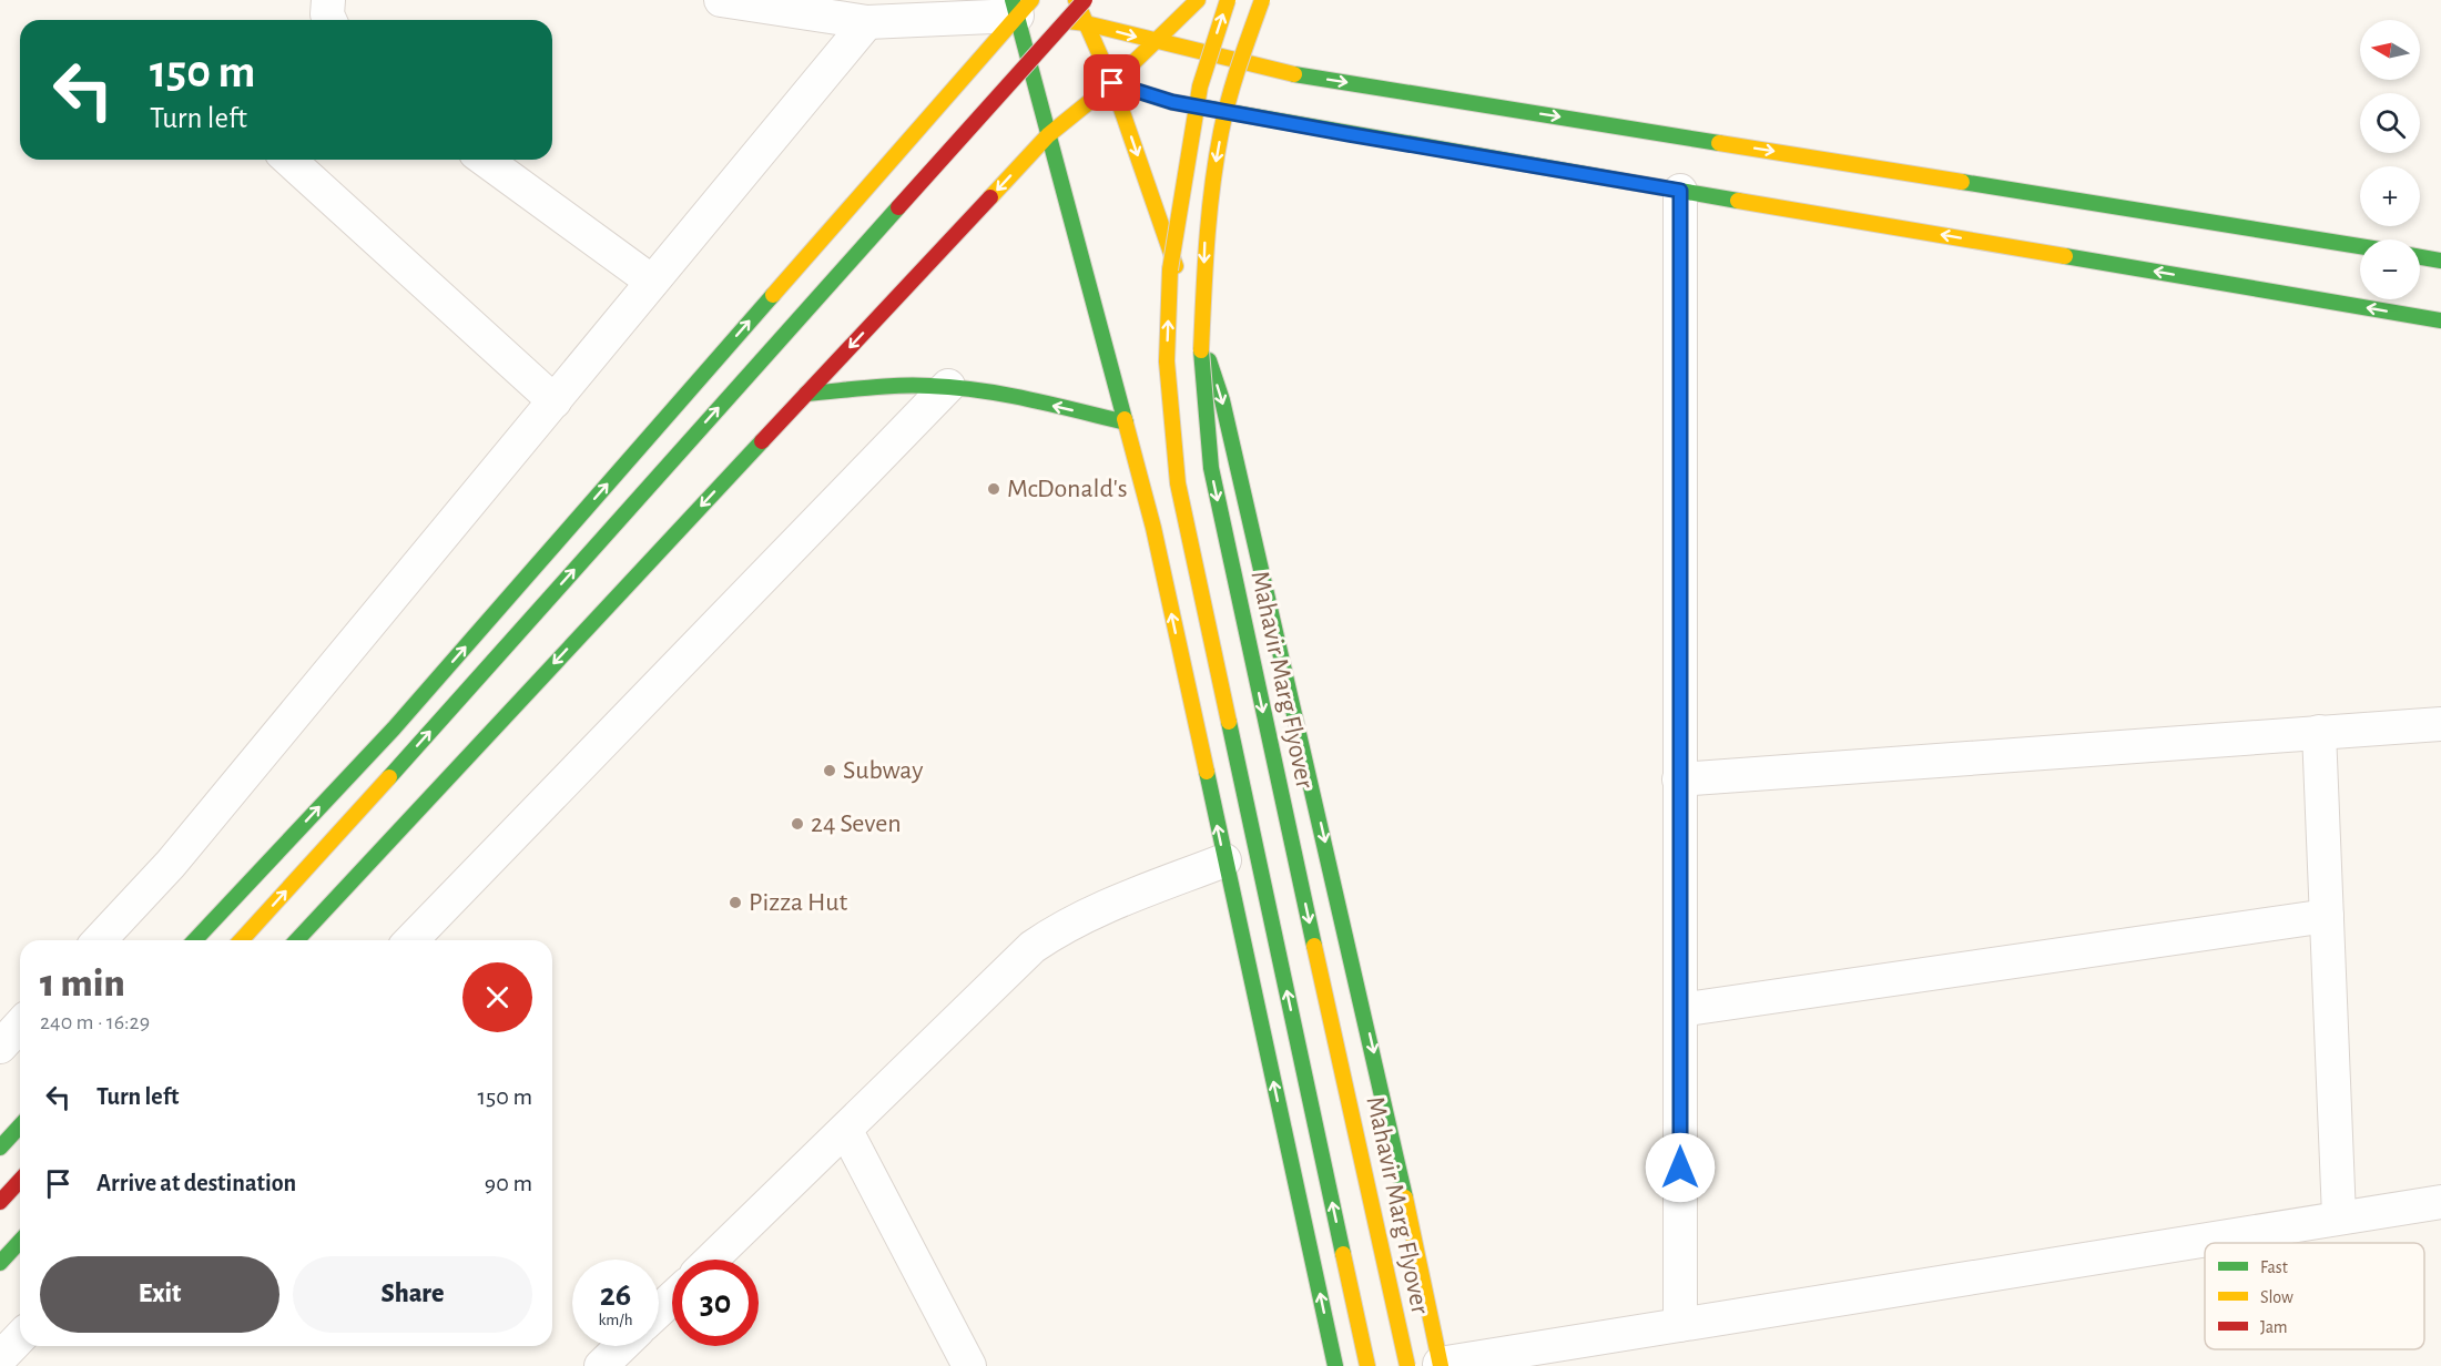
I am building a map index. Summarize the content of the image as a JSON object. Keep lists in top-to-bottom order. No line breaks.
{"streets":{"main road":["Mahavir Marg Flyover"]},"places":["McDonald's","Subway","24 Seven","Pizza Hut"],"legend":["Fast","Slow","Jam"],"north":"left","page":{"map_buttons":["+","−"],"turn":["150 m","Turn left"],"heading":["1 min","240 m · 16:29"],"list":[{"name":"Turn left","value":"150 m"},{"name":"Arrive at destination","value":"90 m"}],"buttons":["Exit","Share"],"speed":"26 km/h","limit":"30"}}
